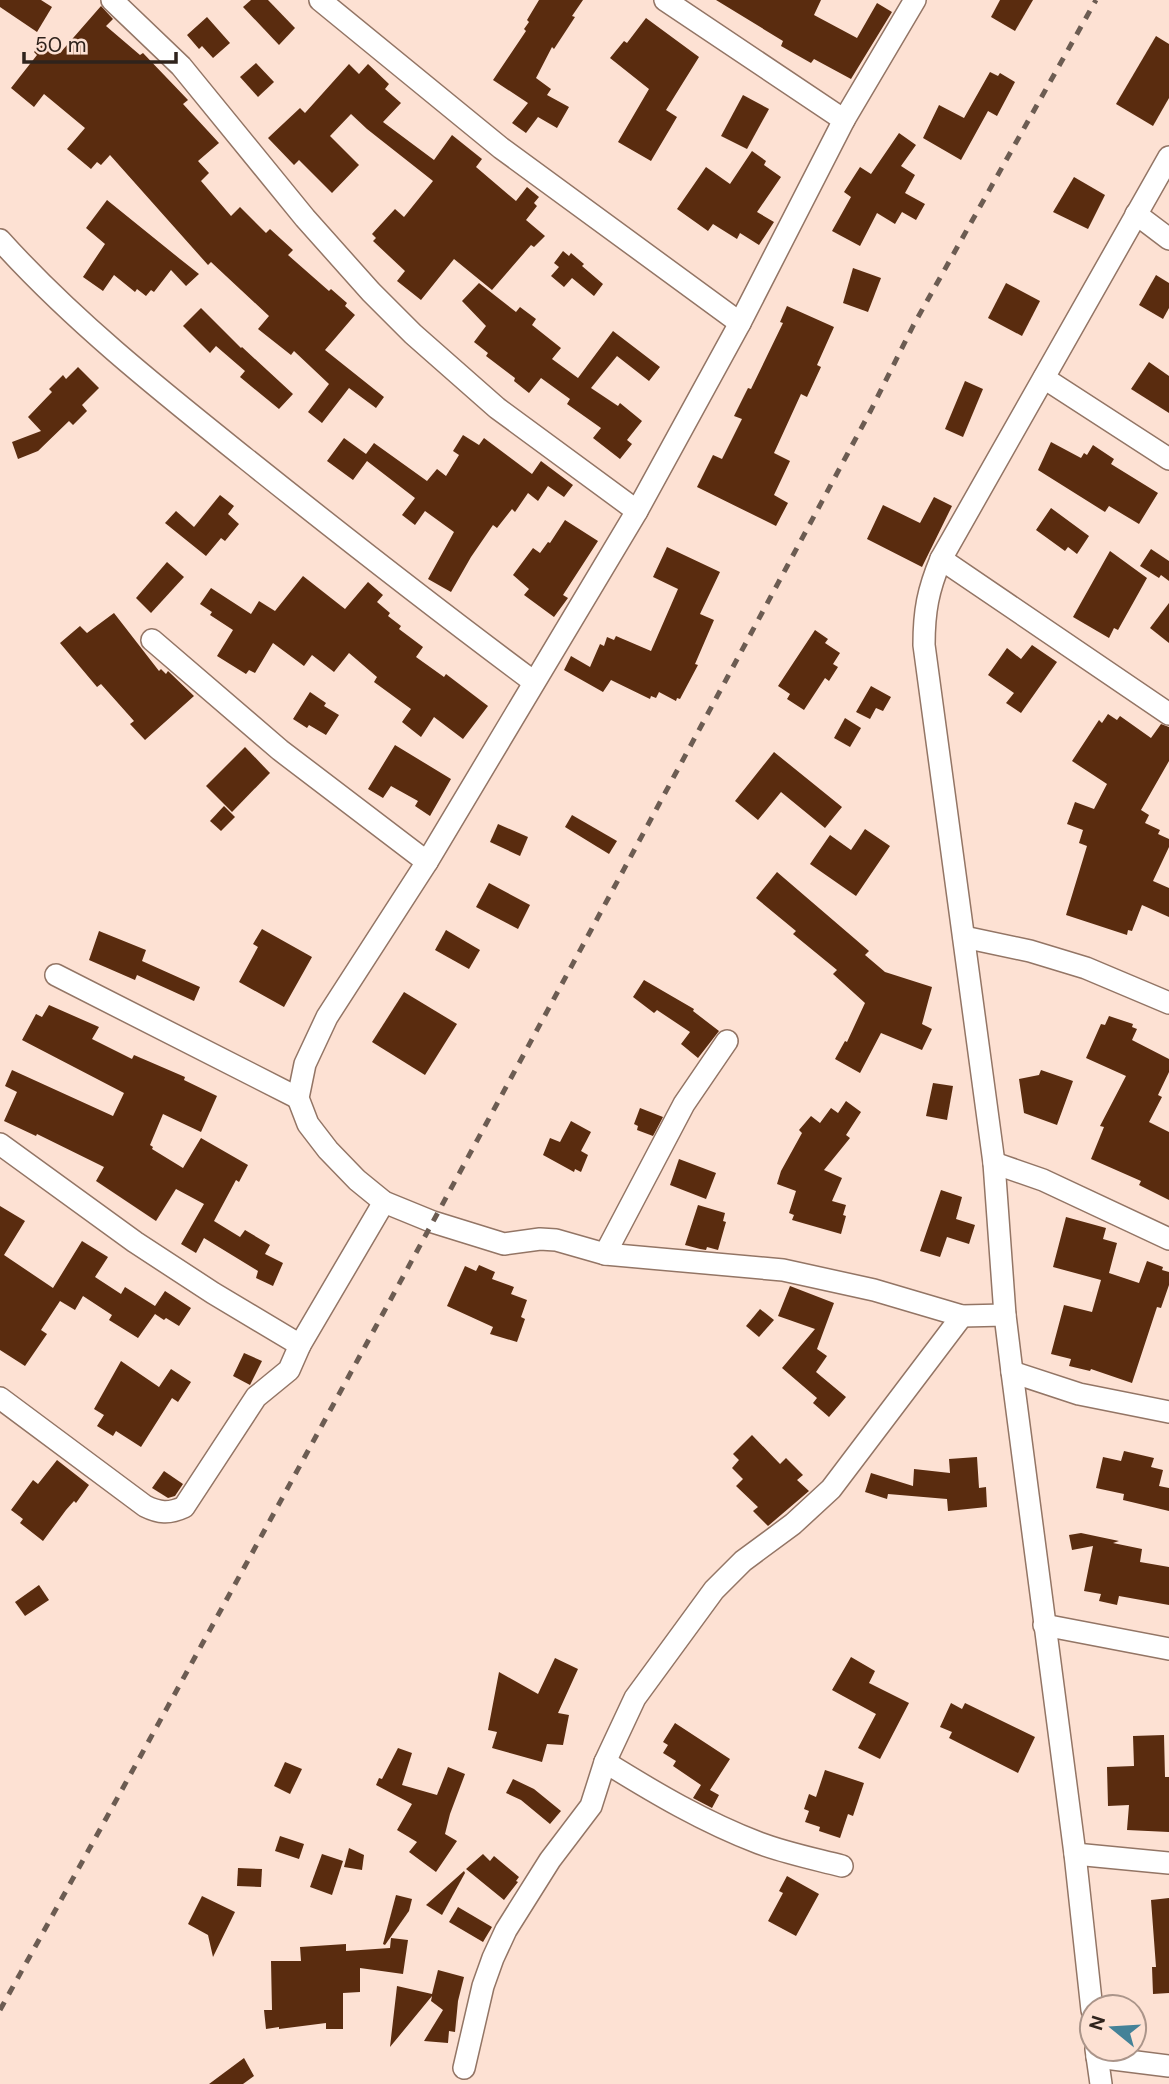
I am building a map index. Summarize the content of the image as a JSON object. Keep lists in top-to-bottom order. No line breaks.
{"scale_bar":"50 m","north":"left"}
